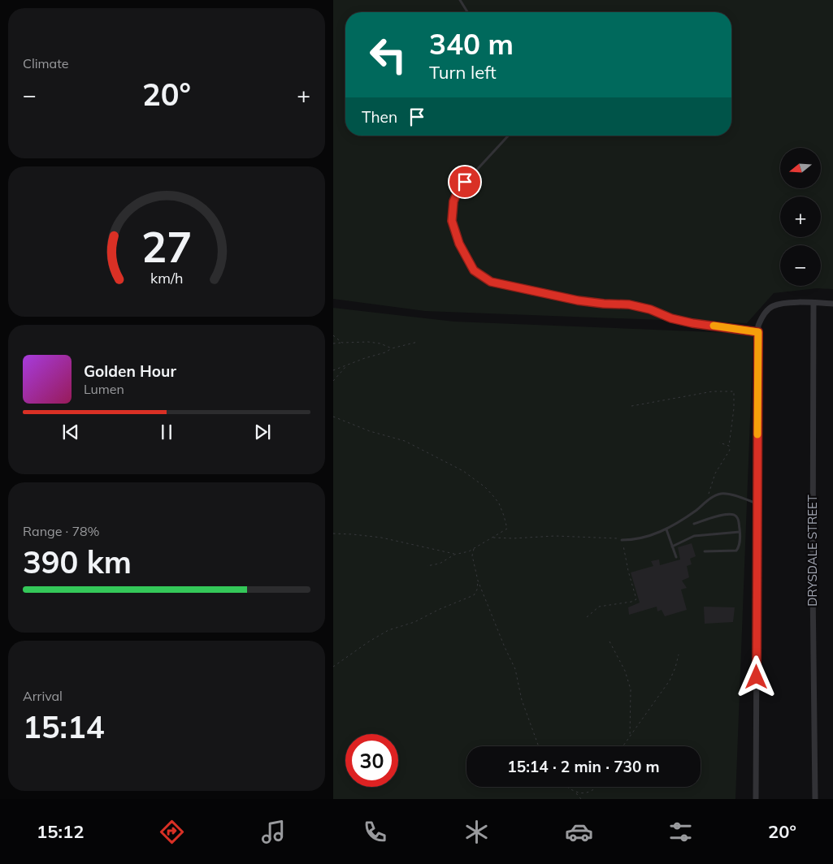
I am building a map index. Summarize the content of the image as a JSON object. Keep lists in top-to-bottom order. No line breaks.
{"streets":{"street":["DRYSDALE STREET"]},"north":"left","page":{"tile":["Climate",["Range · 78%","390 km"],["Arrival","15:14"]],"turn":["340 m","Turn left"],"heat":["−","20°","+"],"then":"Then","map_buttons":["+","−"],"song":["Golden Hour","Lumen"],"limit":"30","trip":"15:14 · 2 min · 730 m","tabs":["15:12","20°"],"gauge":["27","km/h"]}}
